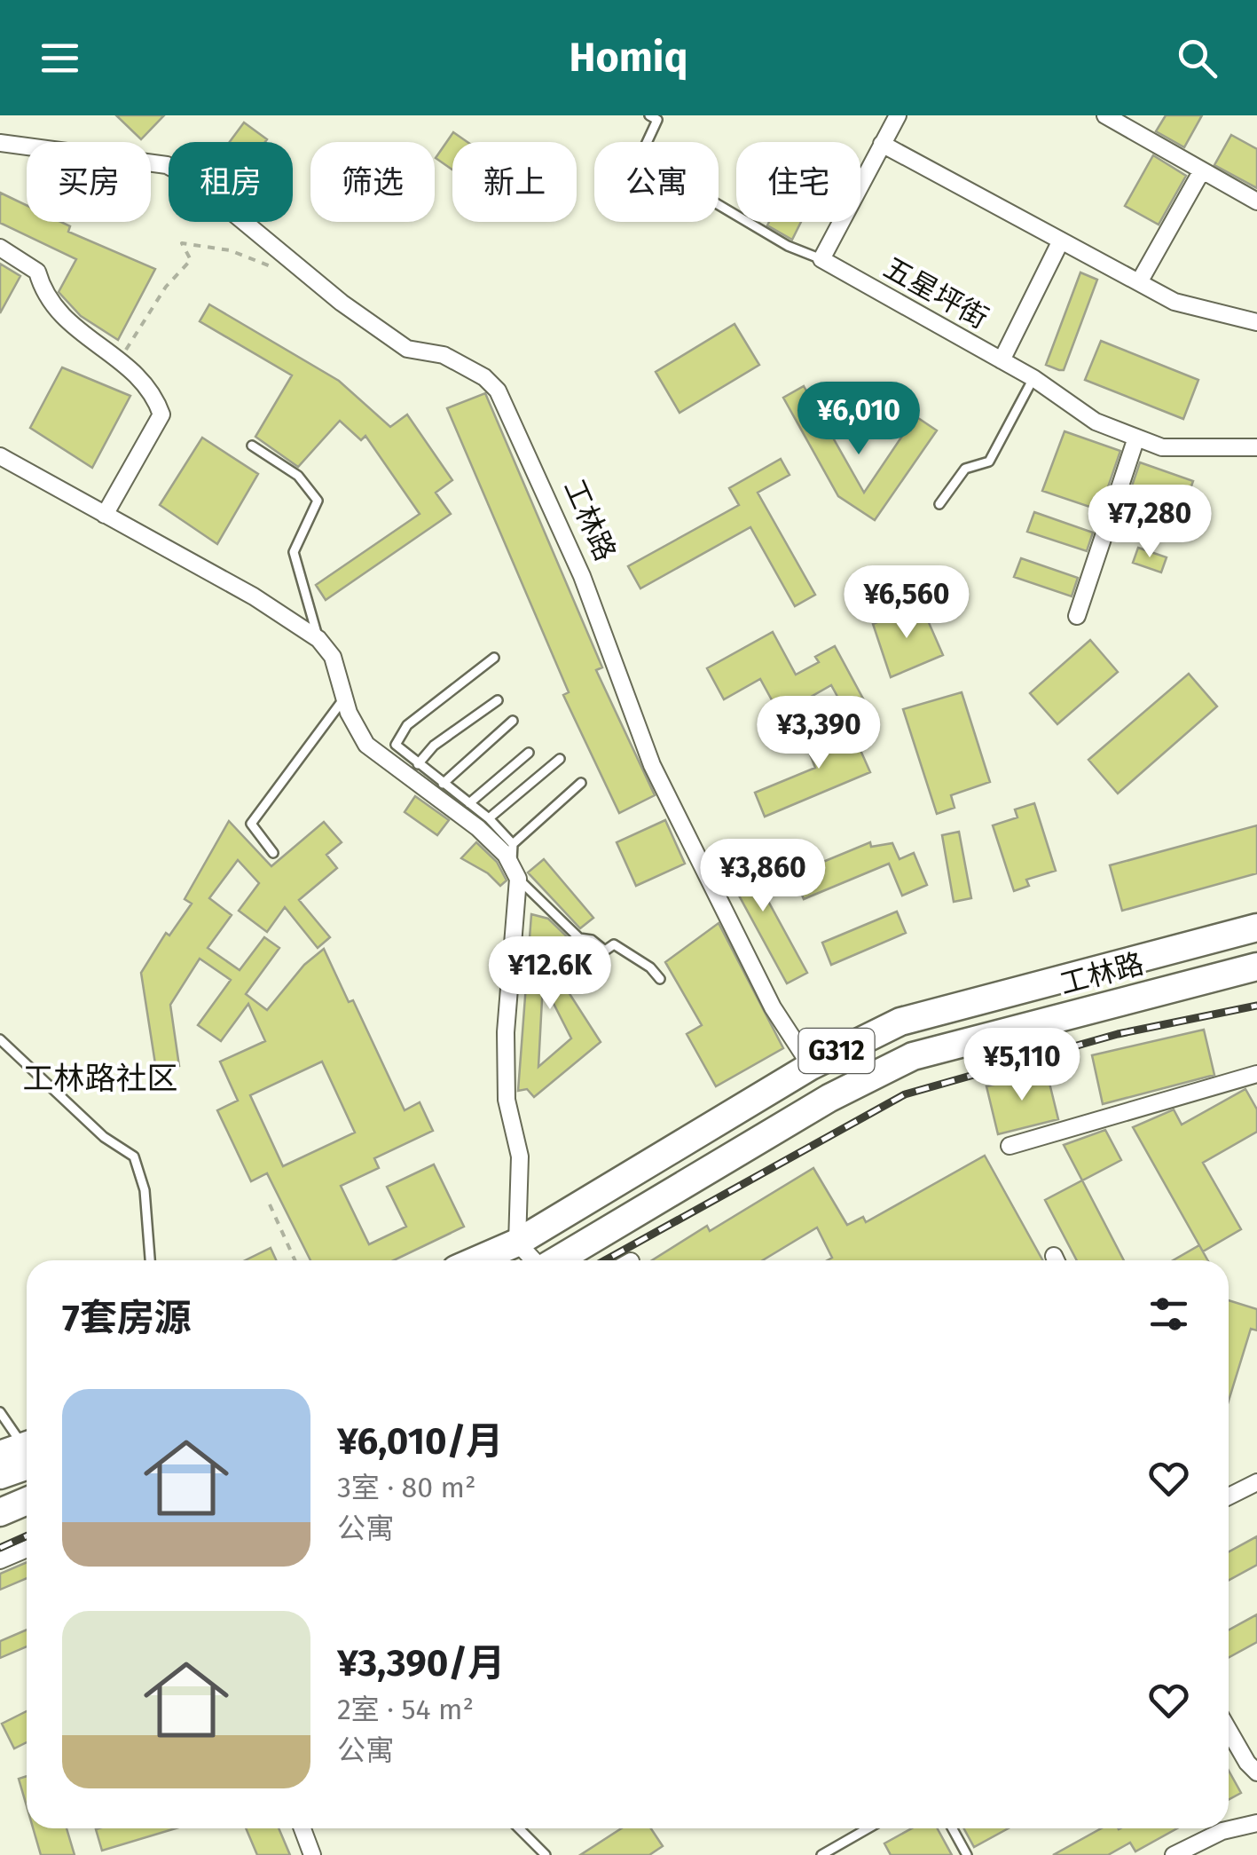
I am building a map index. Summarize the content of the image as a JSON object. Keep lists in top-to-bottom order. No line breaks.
{"streets":{"highway":["工林路","G312"],"street":["五星坪街"]},"districts":["工林路社区"],"page":{"header":"Homiq","chip":["买房","租房","筛选","新上","公寓","住宅"],"price":["¥6,010","¥7,280","¥6,560","¥3,390","¥3,860","¥12.6K","¥5,110"],"heading":"7套房源","list":[{"name":"¥6,010/月","note":"3室 · 80 m² · 公寓"},{"name":"¥3,390/月","note":"2室 · 54 m² · 公寓"}]}}
